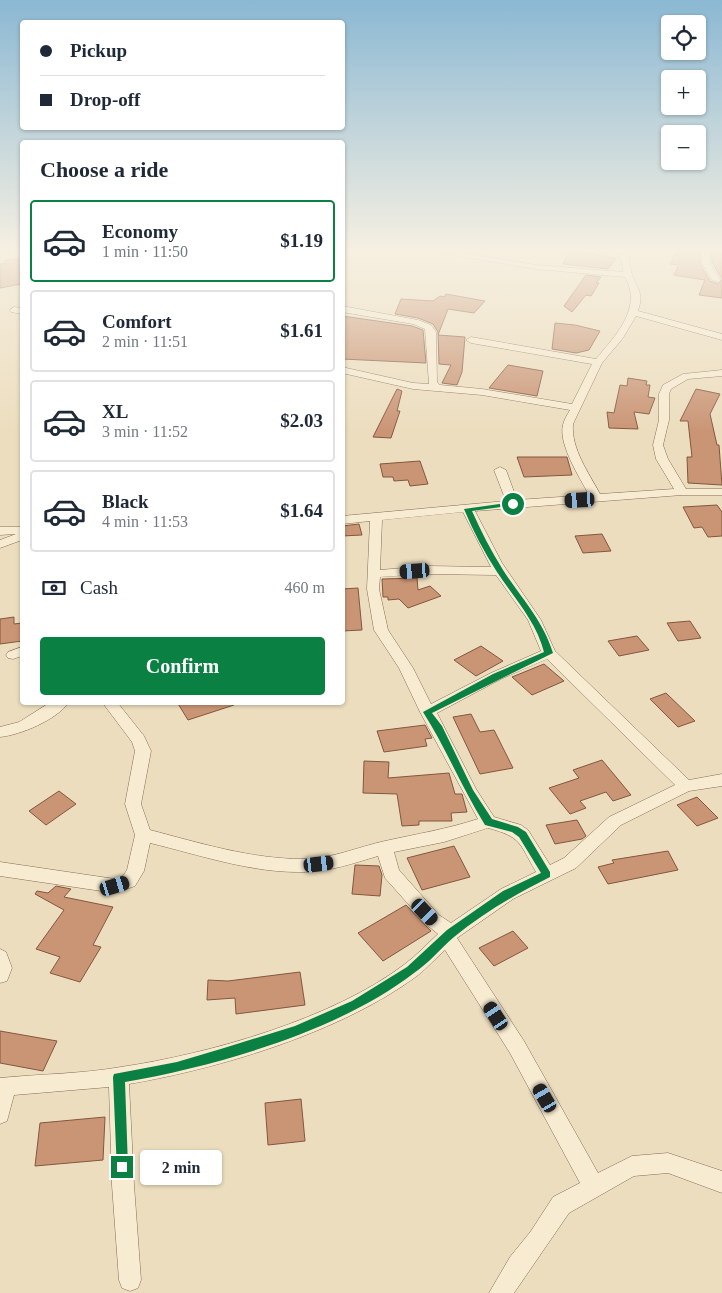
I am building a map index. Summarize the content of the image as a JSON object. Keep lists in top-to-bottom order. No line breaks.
{"page":{"map_buttons":["+","−"],"banner":["Pickup","Drop-off"],"heading":"Choose a ride","list":[{"name":"Economy","note":"1 min · 11:50","value":"$1.19"},{"name":"Comfort","note":"2 min · 11:51","value":"$1.61"},{"name":"XL","note":"3 min · 11:52","value":"$2.03"},{"name":"Black","note":"4 min · 11:53","value":"$1.64"}],"pay":["Cash","460 m"],"buttons":"Confirm","bubble":"2 min"}}
